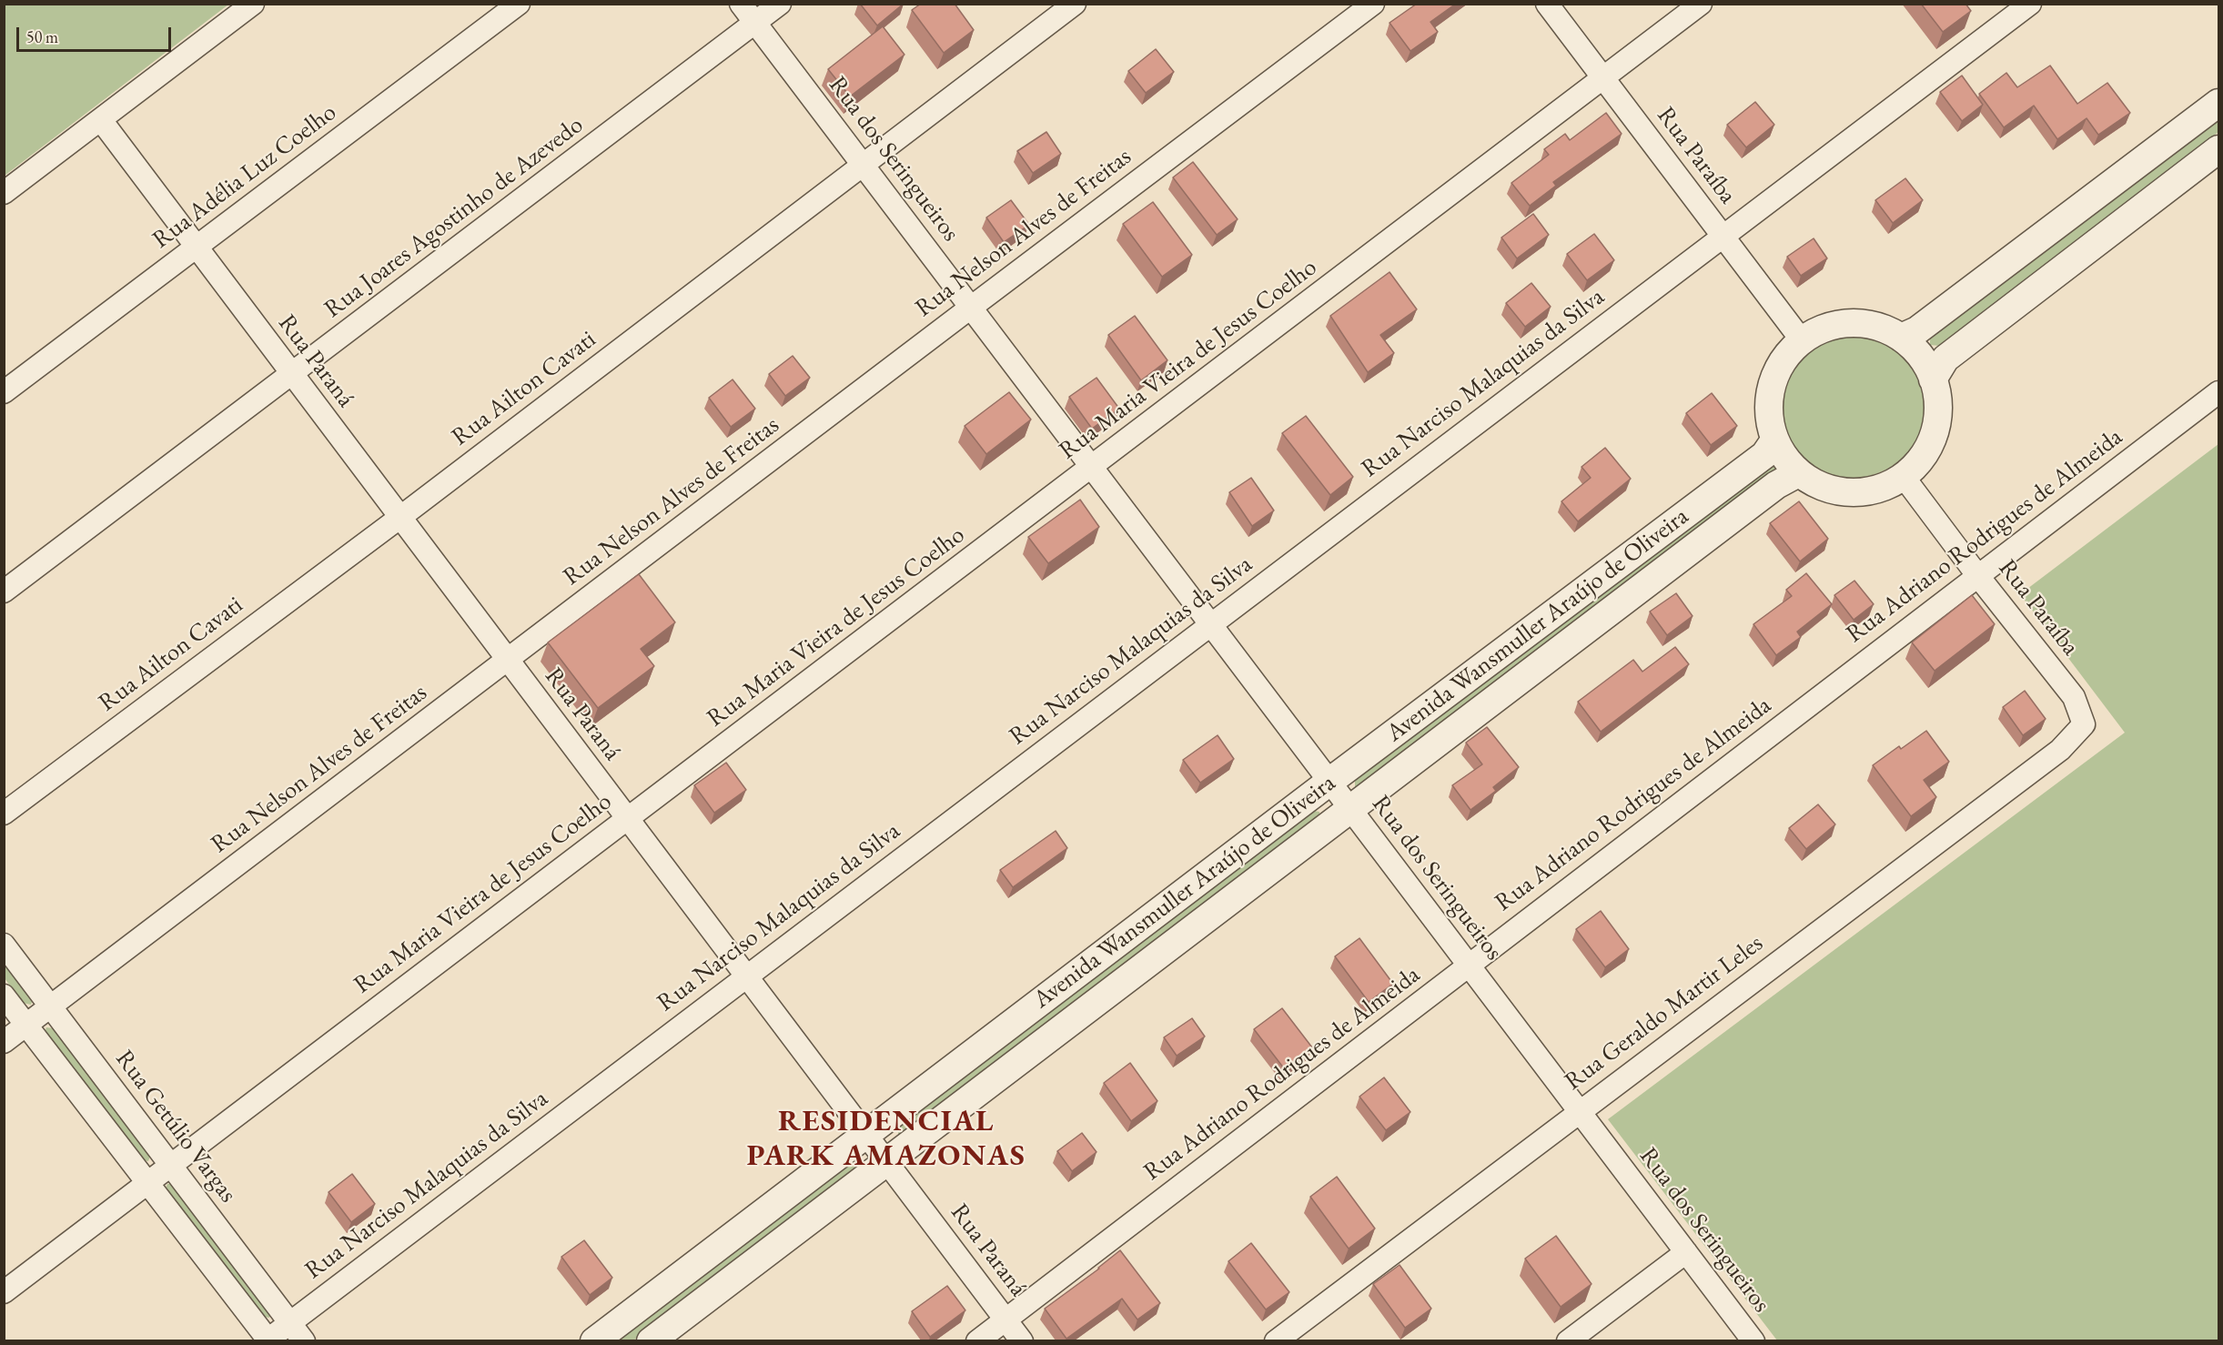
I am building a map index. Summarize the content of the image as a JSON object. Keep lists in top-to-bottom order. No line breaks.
{"streets":{"street":["Rua Paraíba","Rua dos Seringueiros","Rua Adélia Luz Coelho","Rua Joares Agostinho de Azevedo","Rua Nelson Alves de Freitas","Rua Maria Vieira de Jesus Coelho","Rua Paraná","Rua Narciso Malaquias da Silva","Rua Ailton Cavati","Rua Adriano Rodrigues de Almeida","Avenida Wansmuller Araújo de Oliveira","Rua Geraldo Martir Leles","Rua Getúlio Vargas"]},"crossings":[["Rua Paraíba","Rua Maria Vieira de Jesus Coelho"],["Rua Paraíba","Rua Narciso Malaquias da Silva"],["Rua Paraíba","Rua Adriano Rodrigues de Almeida"],["Rua Paraíba","Avenida Wansmuller Araújo de Oliveira"],["Rua Paraíba","Rua Geraldo Martir Leles"],["Rua dos Seringueiros","Rua Joares Agostinho de Azevedo"],["Rua dos Seringueiros","Rua Nelson Alves de Freitas"],["Rua dos Seringueiros","Rua Maria Vieira de Jesus Coelho"],["Rua dos Seringueiros","Rua Narciso Malaquias da Silva"],["Rua dos Seringueiros","Rua Ailton Cavati"],["Rua dos Seringueiros","Rua Adriano Rodrigues de Almeida"],["Rua dos Seringueiros","Avenida Wansmuller Araújo de Oliveira"],["Rua dos Seringueiros","Rua Geraldo Martir Leles"],["Rua Adélia Luz Coelho","Rua Paraná"],["Rua Joares Agostinho de Azevedo","Rua Paraná"],["Rua Nelson Alves de Freitas","Rua Paraná"],["Rua Nelson Alves de Freitas","Rua Getúlio Vargas"],["Rua Maria Vieira de Jesus Coelho","Rua Paraná"],["Rua Maria Vieira de Jesus Coelho","Rua Getúlio Vargas"],["Rua Paraná","Rua Narciso Malaquias da Silva"],["Rua Paraná","Rua Ailton Cavati"],["Rua Paraná","Rua Adriano Rodrigues de Almeida"],["Rua Paraná","Avenida Wansmuller Araújo de Oliveira"],["Rua Narciso Malaquias da Silva","Rua Getúlio Vargas"]],"districts":["RESIDENCIAL PARK AMAZONAS"],"scale_bar":"50 m"}
